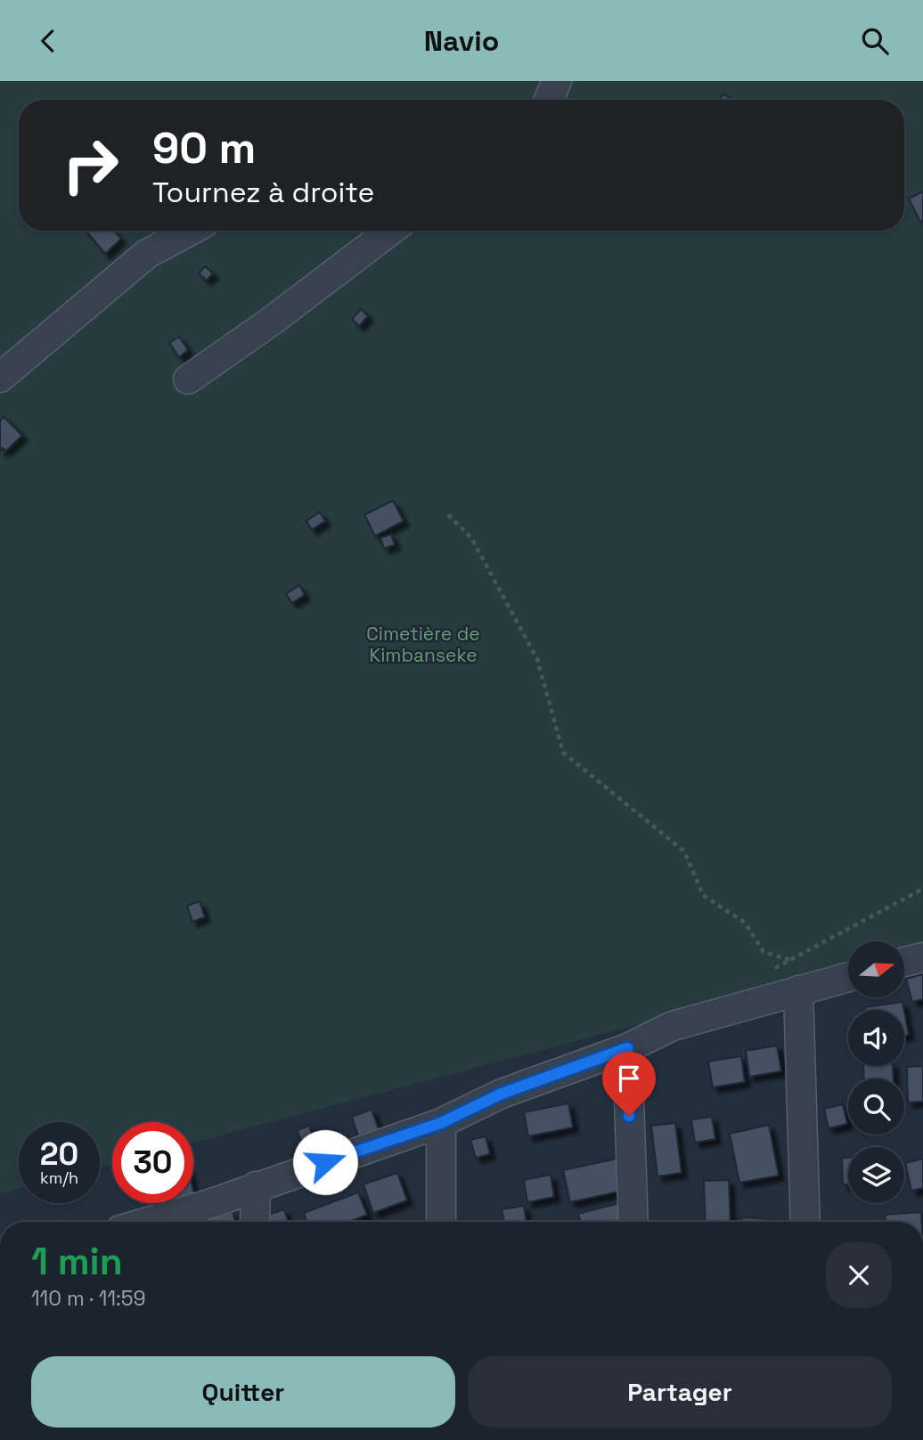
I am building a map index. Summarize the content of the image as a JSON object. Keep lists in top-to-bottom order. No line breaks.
{"parks":["Cimetière de Kimbanseke"],"north":"right","page":{"header":"Navio","turn":["90 m","Tournez à droite"],"speed":"20 km/h","limit":"30","heading":["1 min","110 m · 11:59"],"buttons":["Quitter","Partager"]}}
